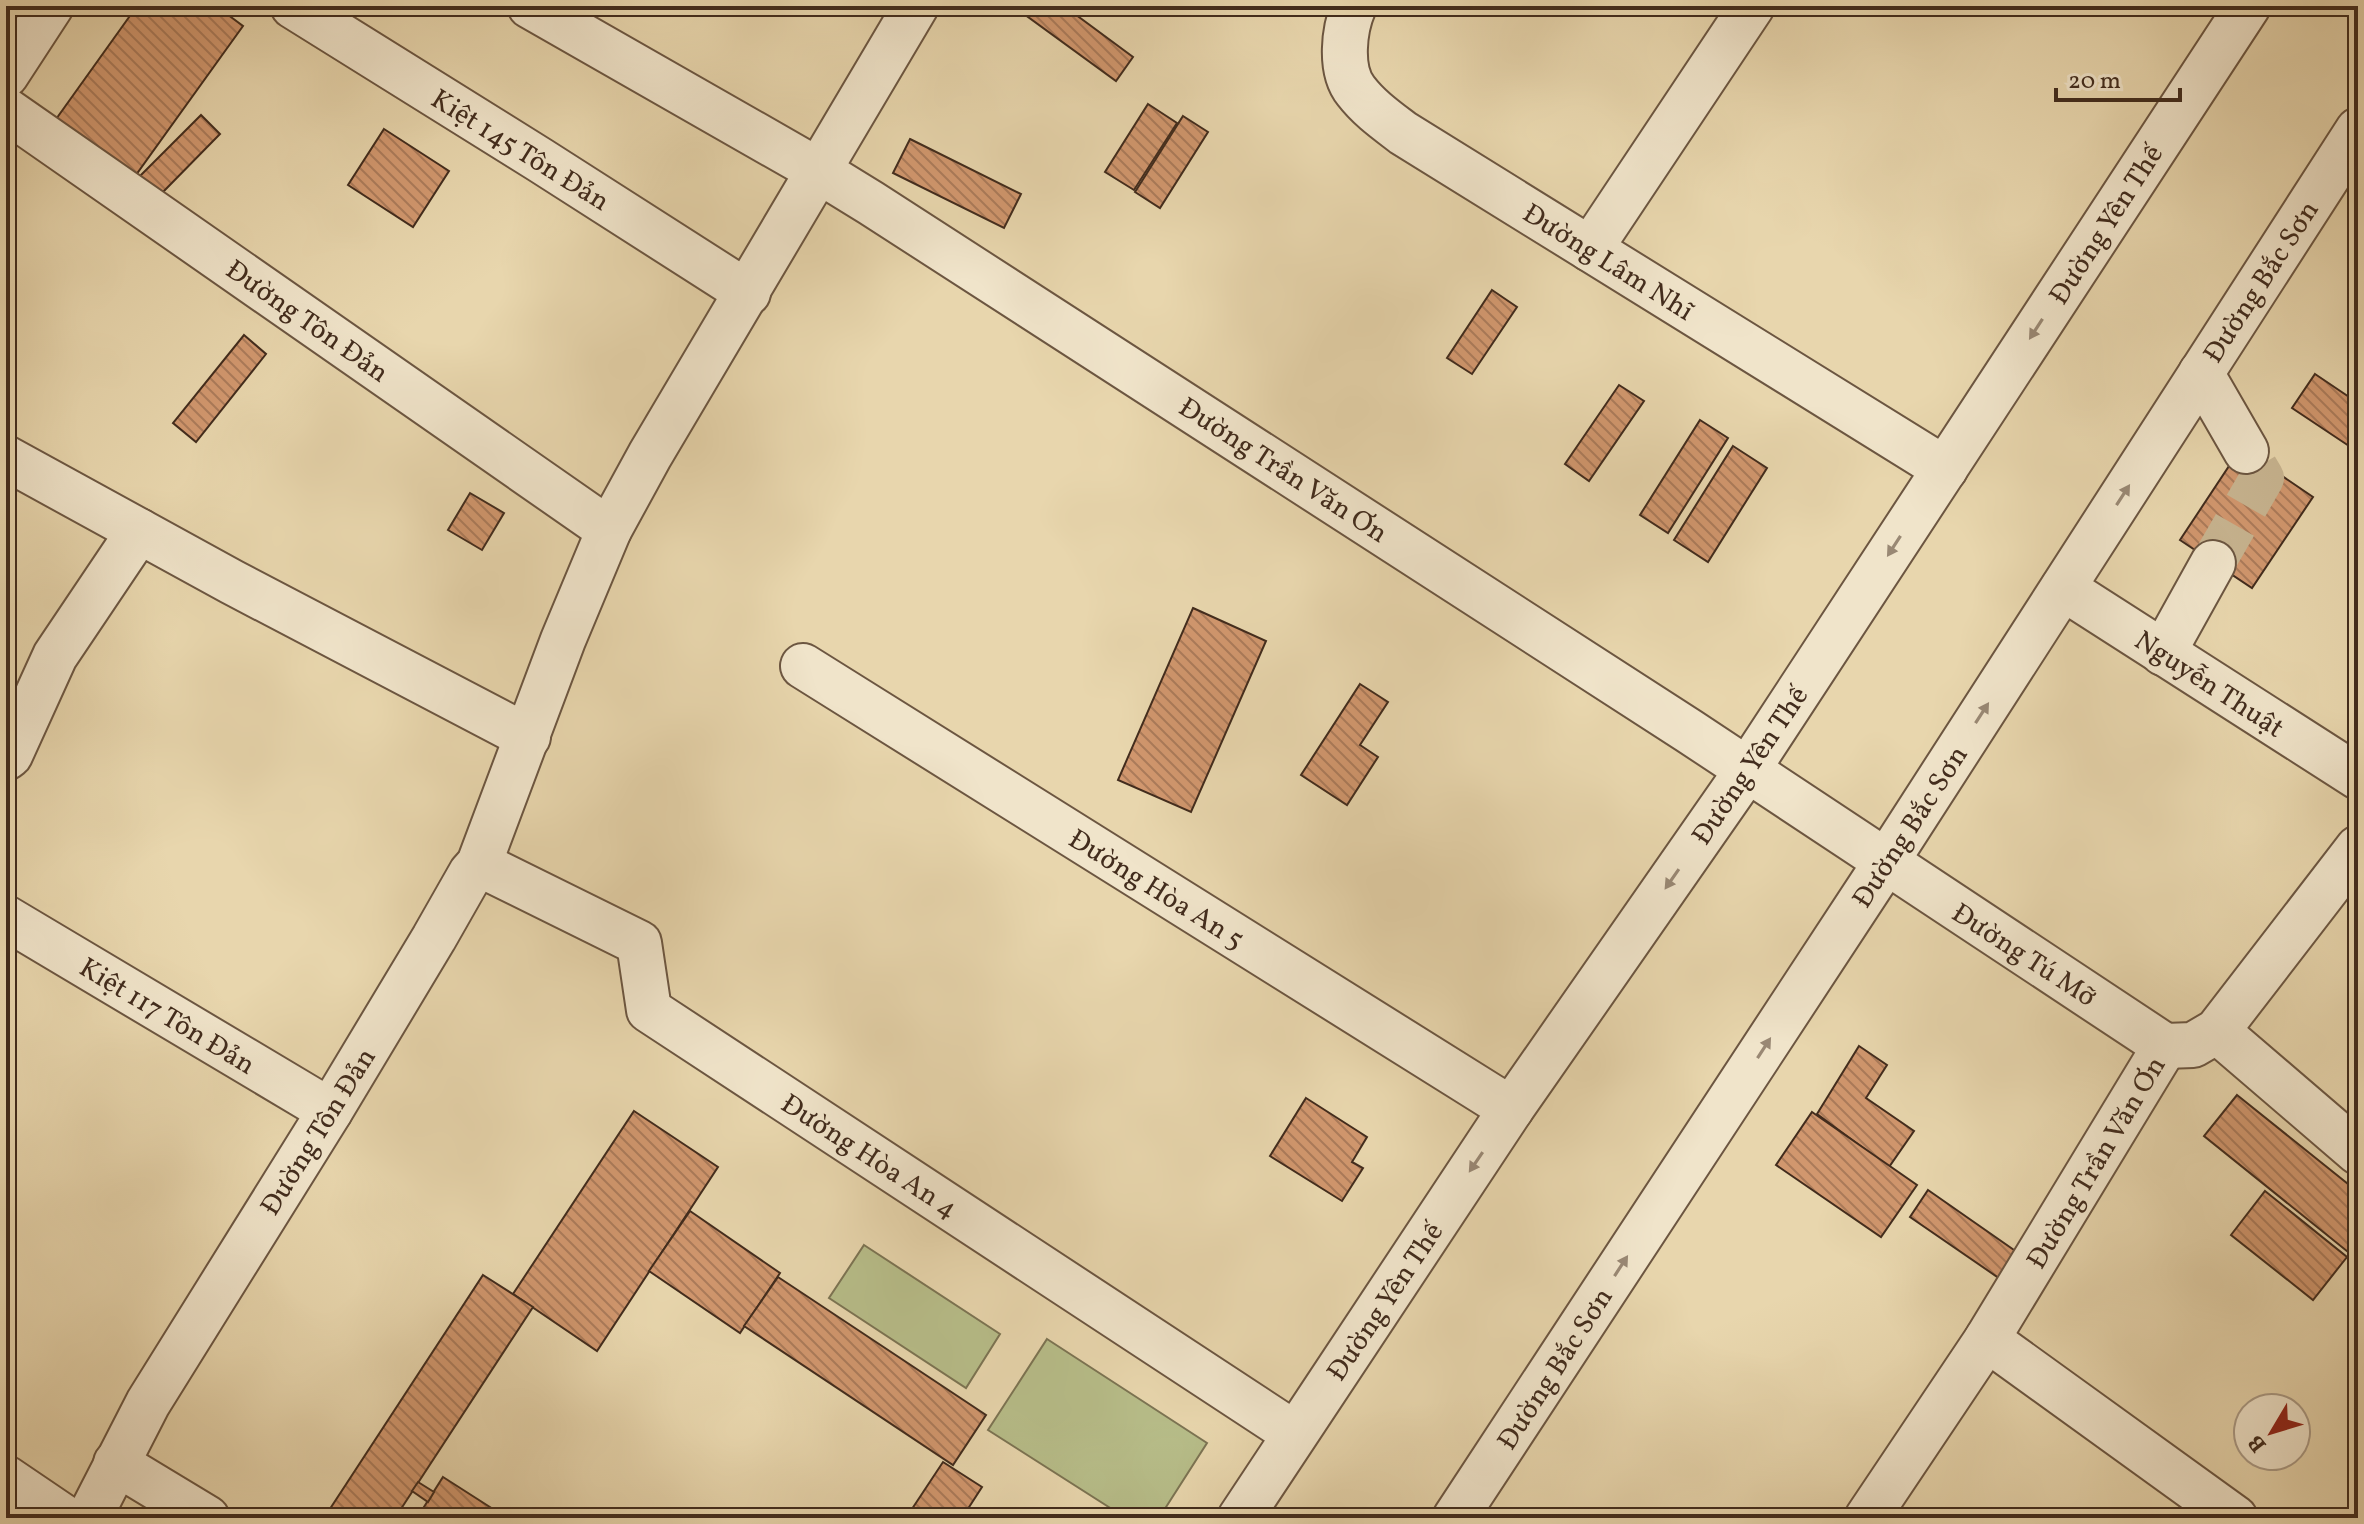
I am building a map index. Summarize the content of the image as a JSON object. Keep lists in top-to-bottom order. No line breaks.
{"streets":{"street":["Kiệt 145 Tôn Đản","Đường Yên Thế","Đường Lâm Nhĩ","Đường Bắc Sơn","Đường Tôn Đản","Đường Trần Văn Ơn","Nguyễn Thuật","Đường Hòa An 5","Đường Tú Mỡ","Kiệt 117 Tôn Đản","Đường Hòa An 4"]},"crossings":[["Kiệt 145 Tôn Đản","Đường Tôn Đản"],["Đường Yên Thế","Đường Lâm Nhĩ"],["Đường Yên Thế","Đường Trần Văn Ơn"],["Đường Yên Thế","Đường Hòa An 5"],["Đường Yên Thế","Đường Hòa An 4"],["Đường Bắc Sơn","Nguyễn Thuật"],["Đường Bắc Sơn","Đường Tú Mỡ"],["Đường Tôn Đản","Đường Trần Văn Ơn"],["Đường Tôn Đản","Kiệt 117 Tôn Đản"],["Đường Tôn Đản","Đường Hòa An 4"],["Đường Trần Văn Ơn","Đường Tú Mỡ"]],"one_way":["Đường Yên Thế","Đường Bắc Sơn"],"scale_bar":"20 m","north":"bottom left"}
